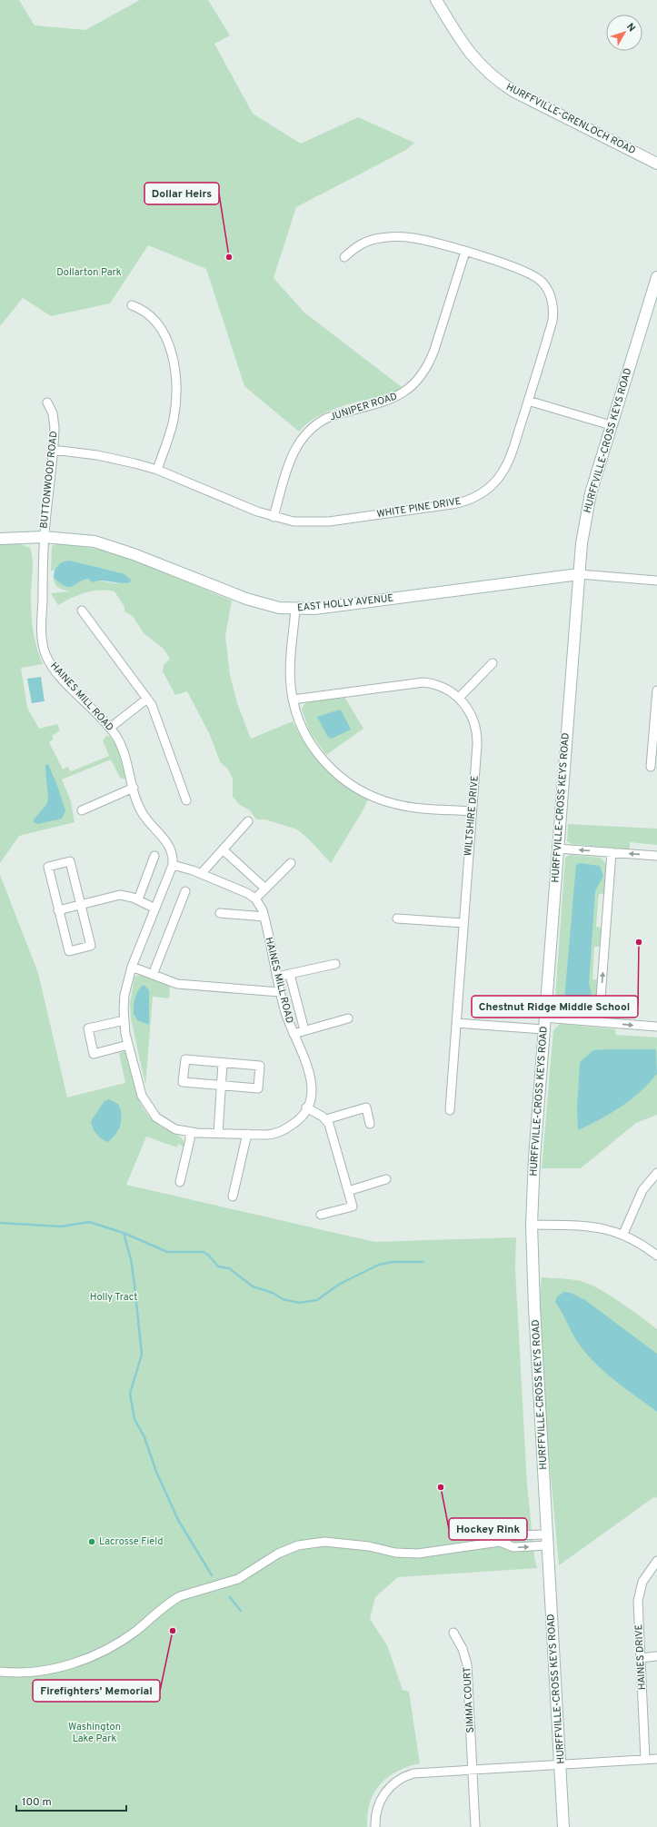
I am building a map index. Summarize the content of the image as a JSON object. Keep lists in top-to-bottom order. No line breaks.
{"streets":{"main road":["HURFFVILLE-GRENLOCH ROAD","HURFFVILLE-CROSS KEYS ROAD","EAST HOLLY AVENUE"],"street":["JUNIPER ROAD","BUTTONWOOD ROAD","WHITE PINE DRIVE","HAINES MILL ROAD","WILTSHIRE DRIVE","HAINES DRIVE","SIMMA COURT"]},"crossings":[["JUNIPER ROAD","WHITE PINE DRIVE"],["HURFFVILLE-CROSS KEYS ROAD","EAST HOLLY AVENUE"],["BUTTONWOOD ROAD","WHITE PINE DRIVE"],["BUTTONWOOD ROAD","EAST HOLLY AVENUE"],["BUTTONWOOD ROAD","HAINES MILL ROAD"],["EAST HOLLY AVENUE","HAINES MILL ROAD"]],"parks":["Dollarton Park","Holly Tract","Washington Lake Park"],"places":["Dollar Heirs","Chestnut Ridge Middle School","Hockey Rink","Lacrosse Field","Firefighters' Memorial"],"scale_bar":"100 m","north":"top right"}
